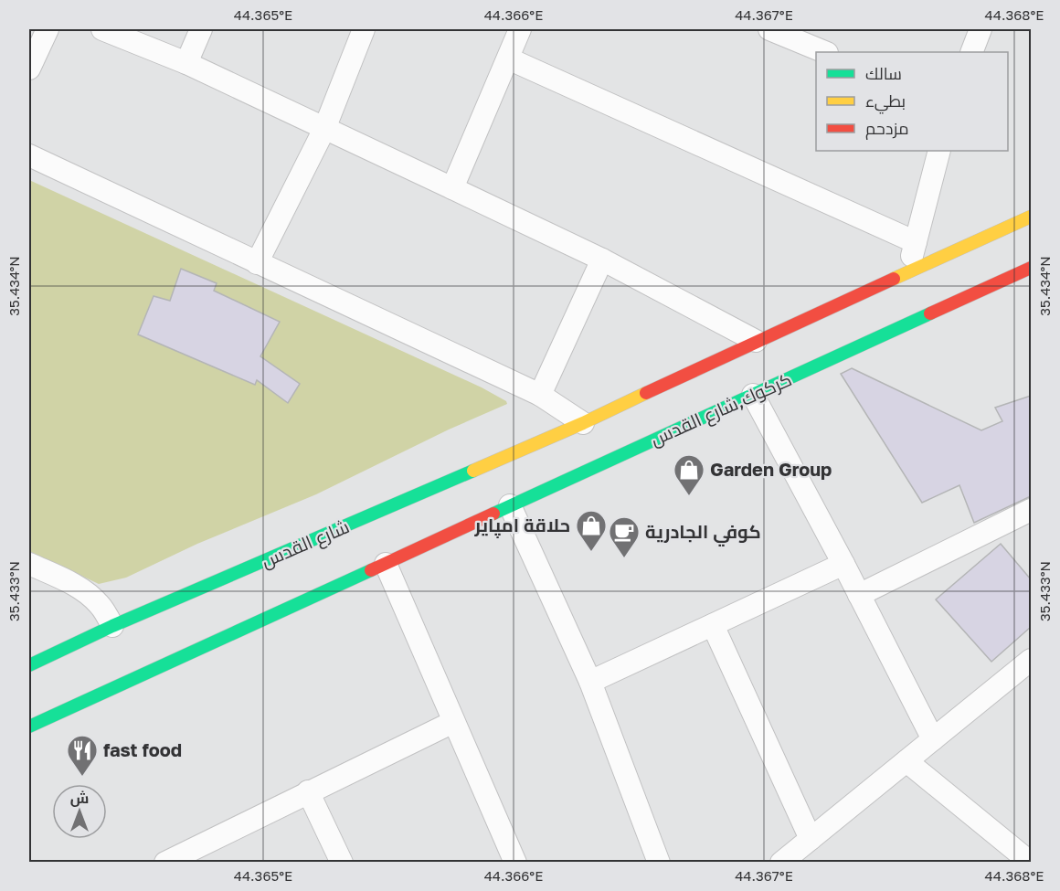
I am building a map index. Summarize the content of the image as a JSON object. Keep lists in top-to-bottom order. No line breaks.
{"streets":{"main road":["كركوك,شارع القدس","شارع القدس"]},"places":{"shop":["Garden Group","حلاقة امپاير"],"cafe":["كوفي الجادرية"],"restaurant":["fast food"]},"legend":["سالك","بطيء","مزدحم"],"north":"top","coordinates":["44.365°E","44.366°E","44.367°E","44.368°E","35.434°N","35.433°N"]}
